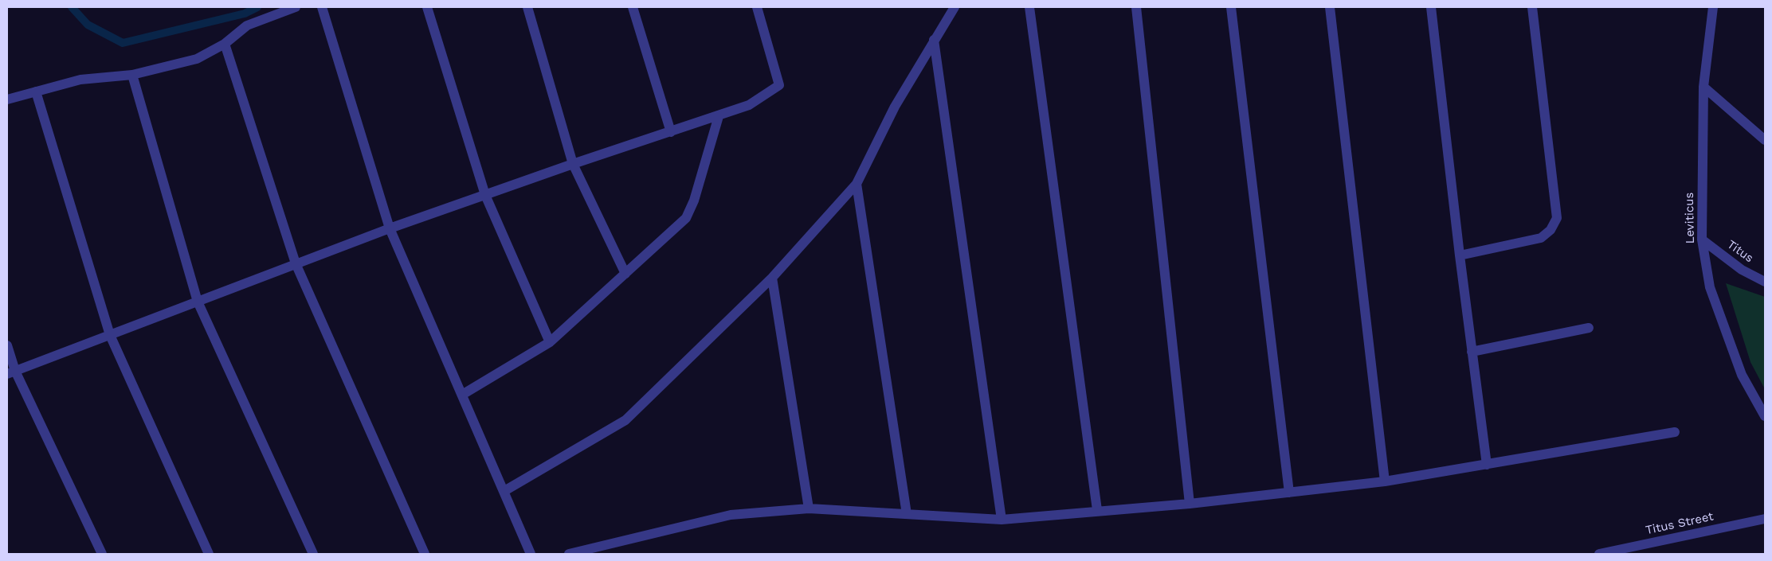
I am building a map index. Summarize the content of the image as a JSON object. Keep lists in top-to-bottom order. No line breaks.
{"streets":{"street":["Leviticus","Titus","Titus Street"]},"crossings":[["Leviticus","Titus"]]}
